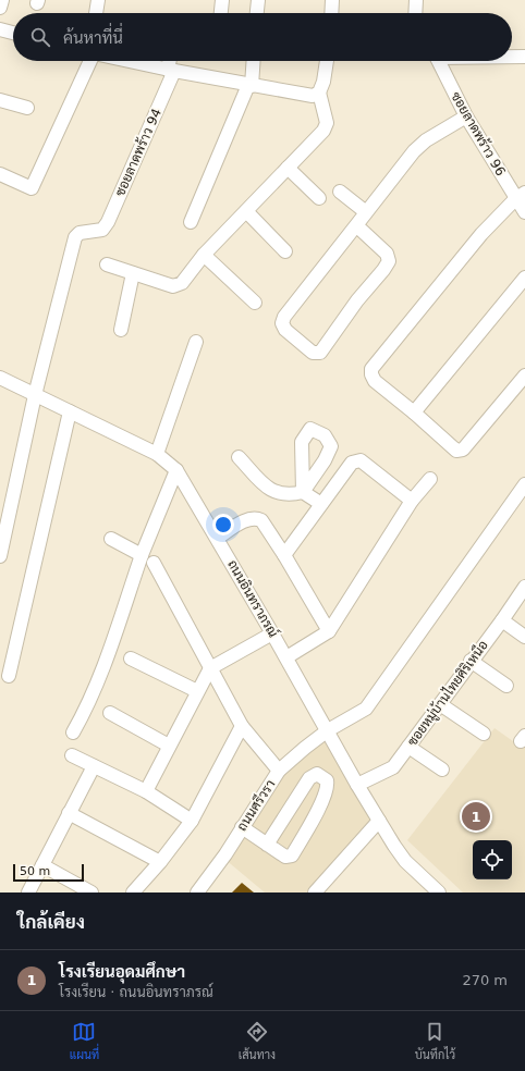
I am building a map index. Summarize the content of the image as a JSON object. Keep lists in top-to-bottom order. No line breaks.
{"streets":{"street":["ซอยลาดพร้าว 96","ซอยลาดพร้าว 94","ถนนอินทราภรณ์","ซอยหมู่บ้านไทยศิริเหนือ","ถนนศรีวรา"]},"crossings":[["ซอยลาดพร้าว 94","ถนนอินทราภรณ์"],["ถนนอินทราภรณ์","ซอยหมู่บ้านไทยศิริเหนือ"],["ถนนอินทราภรณ์","ถนนศรีวรา"]],"scale_bar":"50 m","page":{"search":"ค้นหาที่นี่","pins":"1","scale":"50 m","heading":"ใกล้เคียง","list":[{"mark":"1","name":"โรงเรียนอุดมศึกษา","note":"โรงเรียน · ถนนอินทราภรณ์","value":"270 m"}],"nav":["แผนที่","เส้นทาง","บันทึกไว้"]}}
